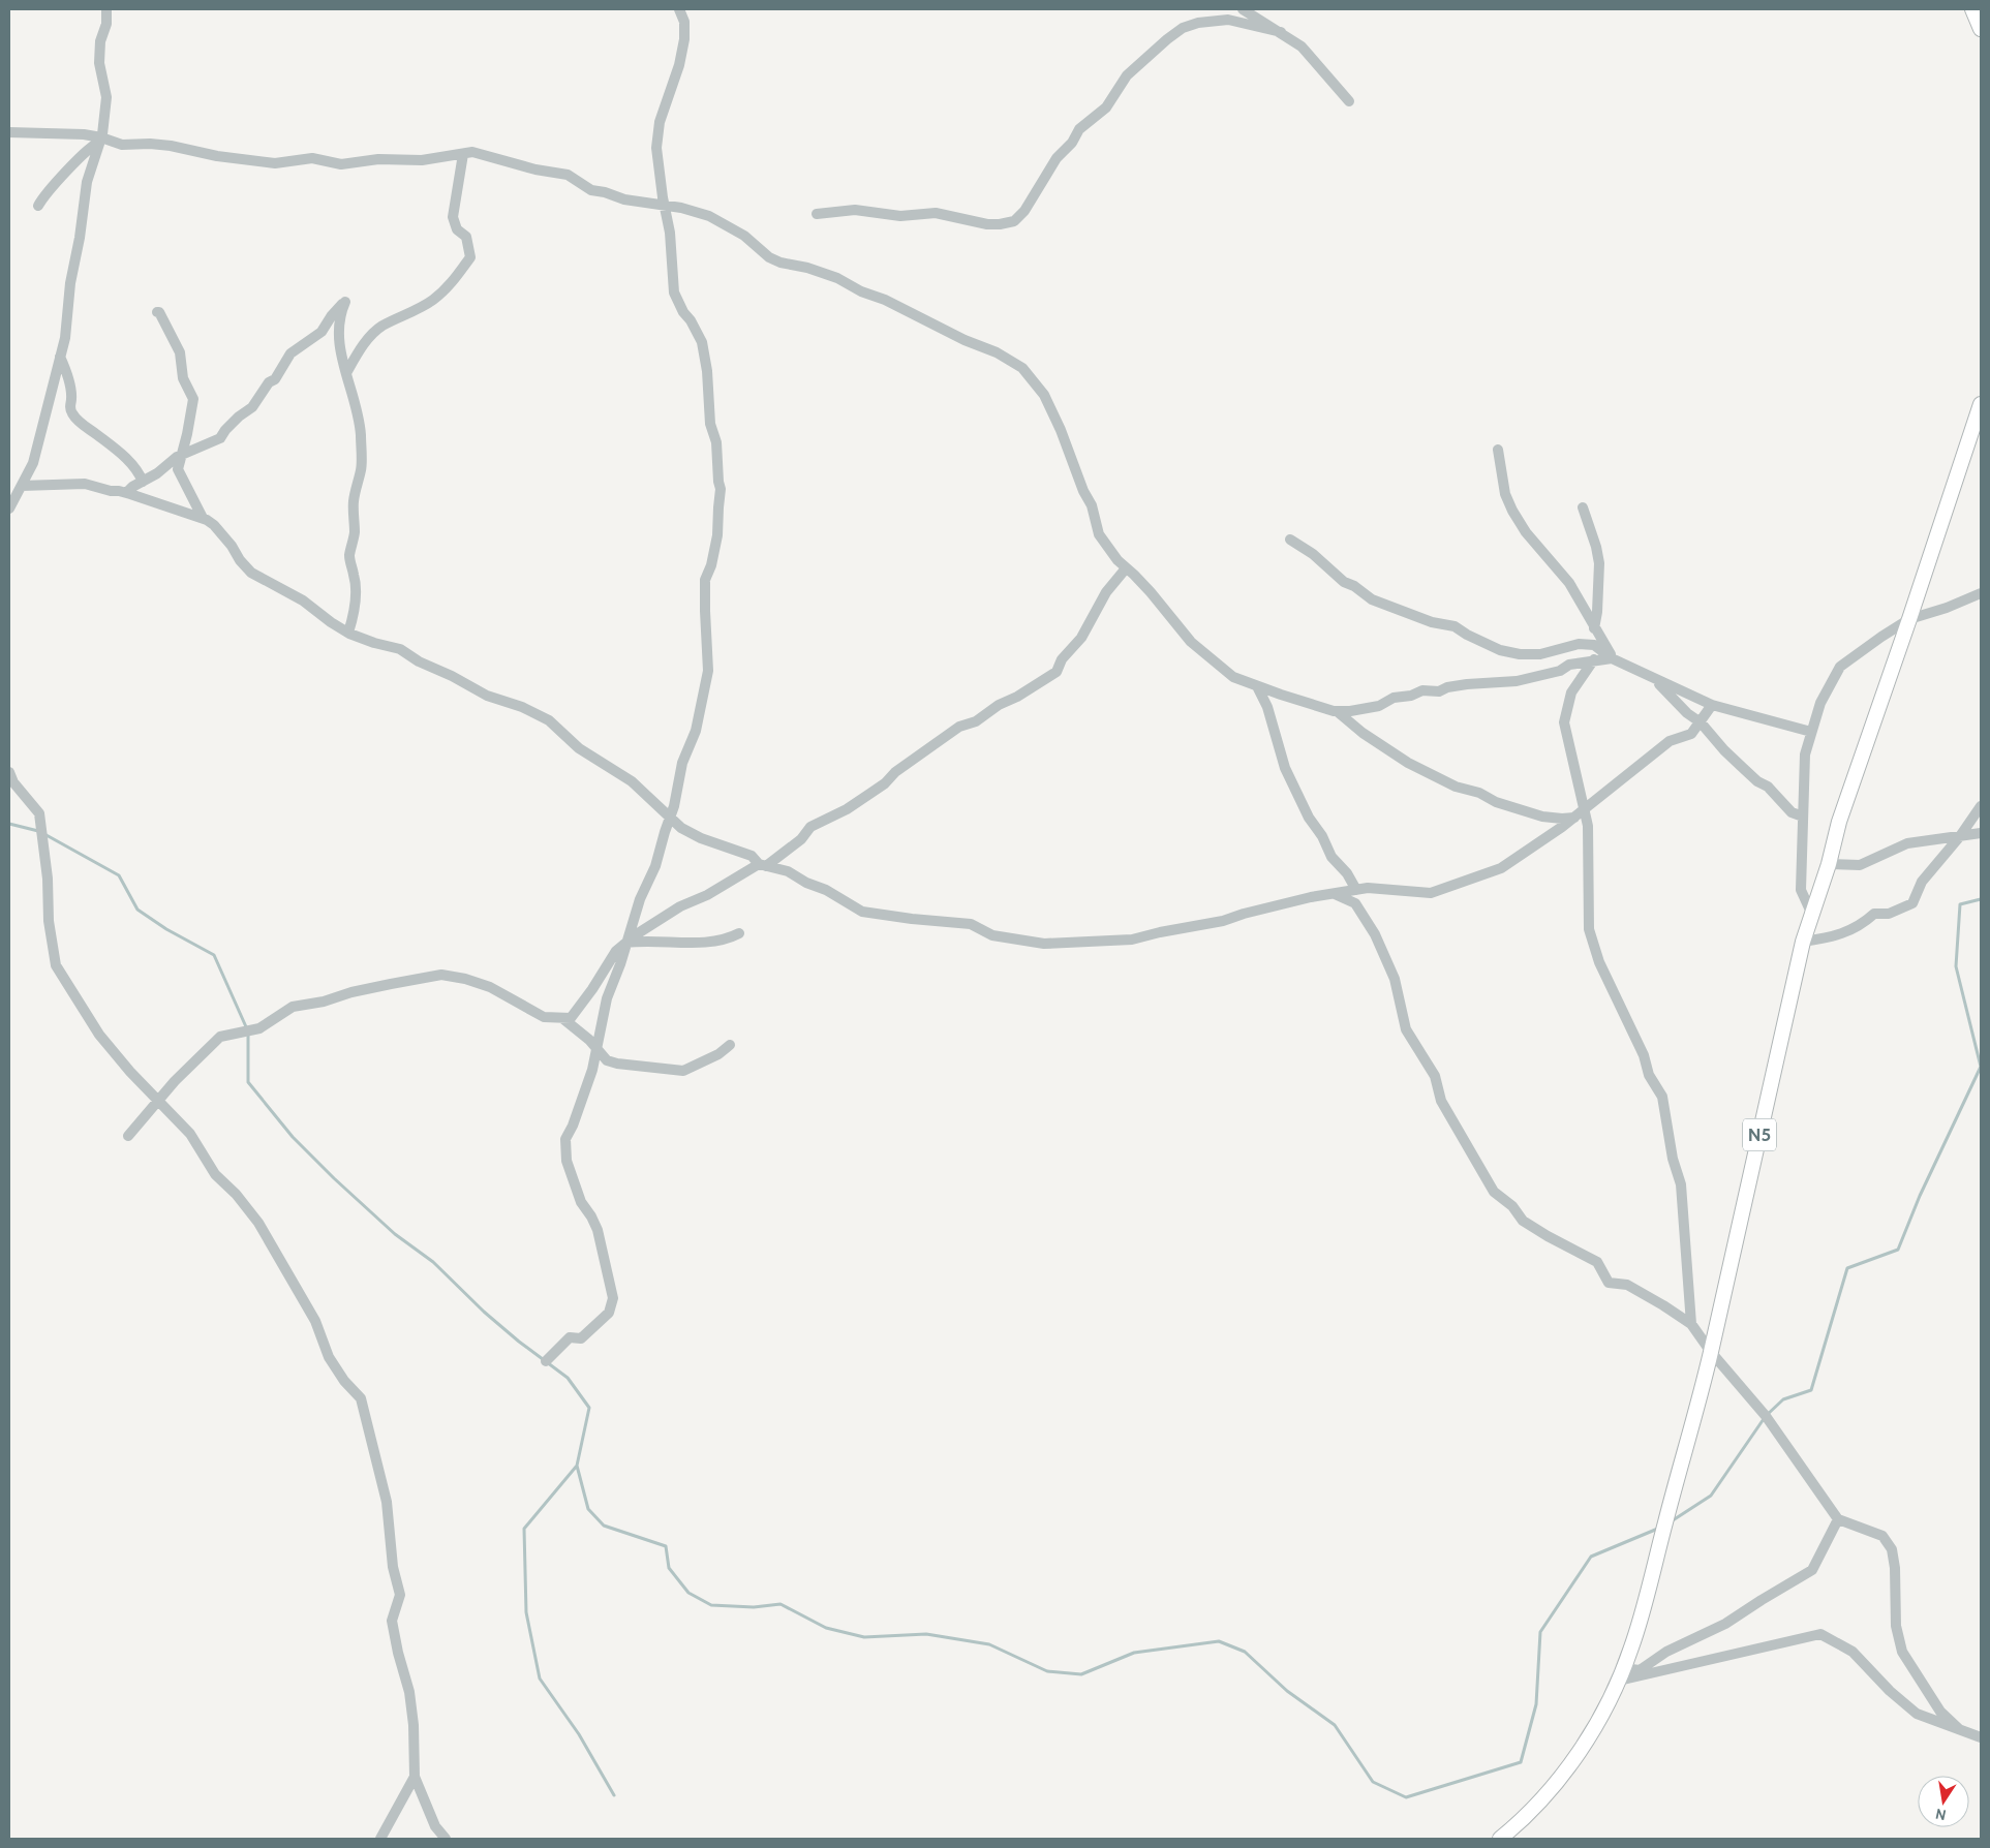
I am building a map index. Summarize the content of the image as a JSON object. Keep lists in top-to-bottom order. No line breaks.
{"streets":{"highway":["N5"]},"north":"bottom"}
